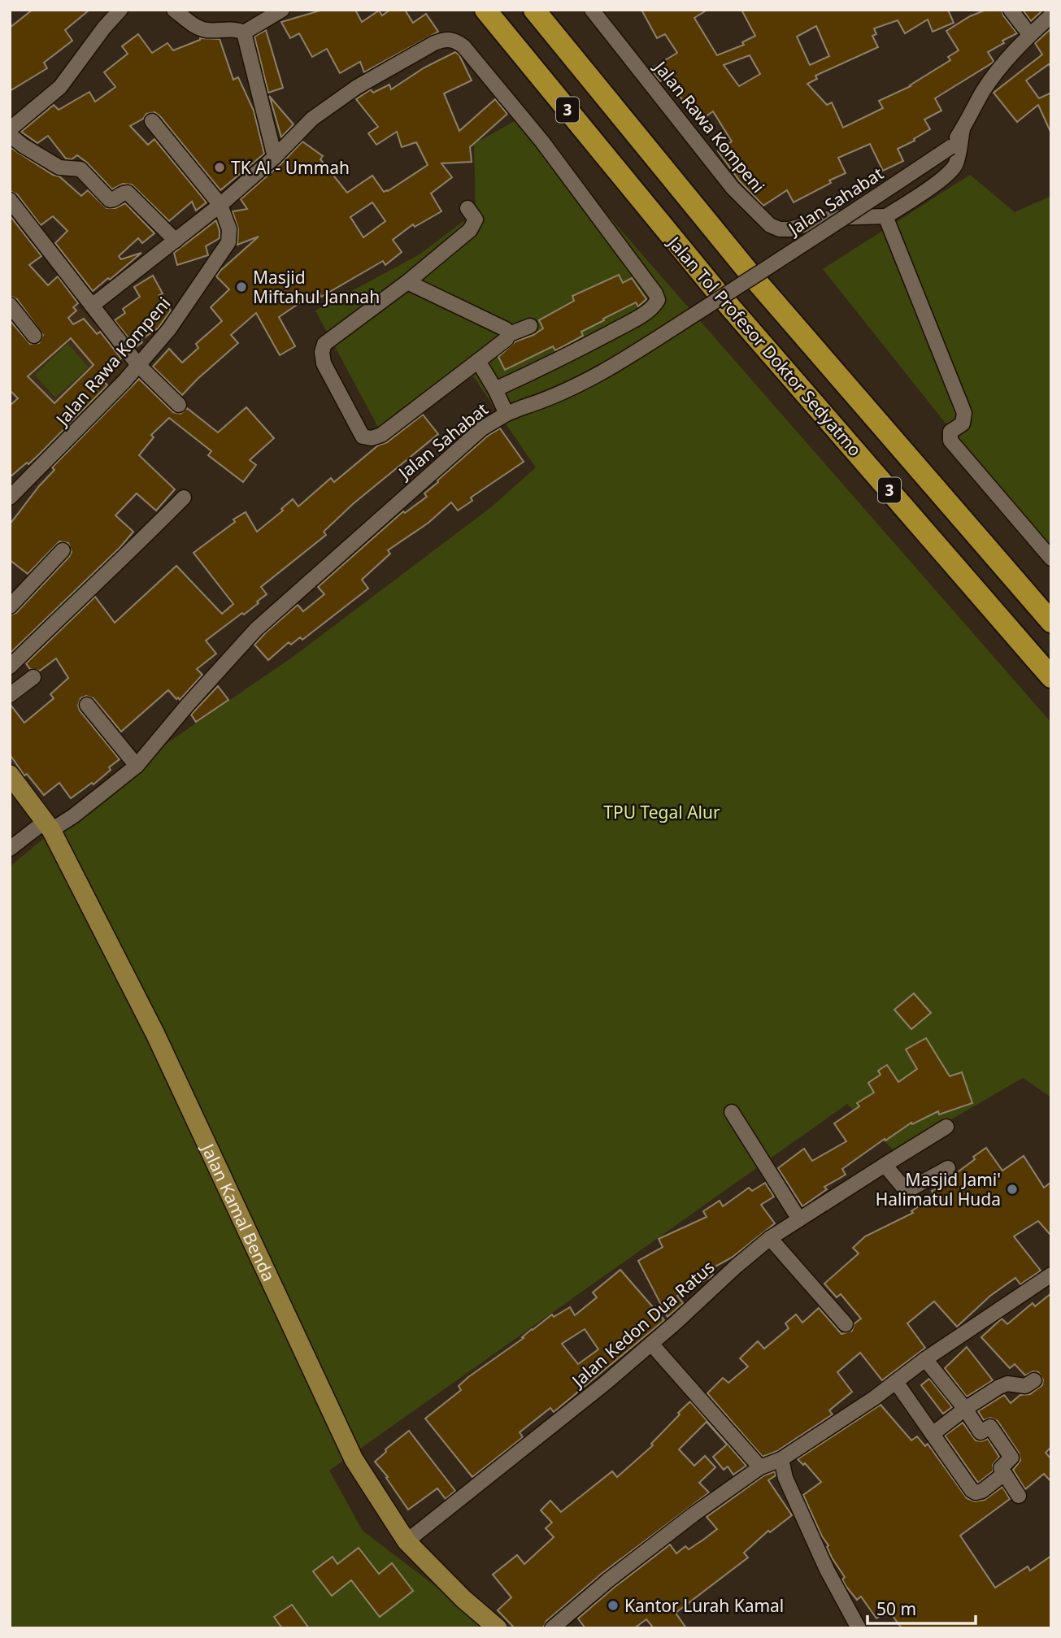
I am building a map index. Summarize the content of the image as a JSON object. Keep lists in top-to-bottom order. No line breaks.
{"streets":{"highway":["3","Jalan Tol Profesor Doktor Sedyatmo"],"main road":["Jalan Kamal Benda"],"street":["Jalan Rawa Kompeni","Jalan Sahabat","Jalan Kedon Dua Ratus"]},"crossings":[["Jalan Sahabat","Jalan Kamal Benda"],["Jalan Kamal Benda","Jalan Kedon Dua Ratus"]],"parks":["TPU Tegal Alur"],"places":["TK Al - Ummah","Masjid Miftahul Jannah","Masjid Jami' Halimatul Huda","Kantor Lurah Kamal"],"scale_bar":"50 m"}
